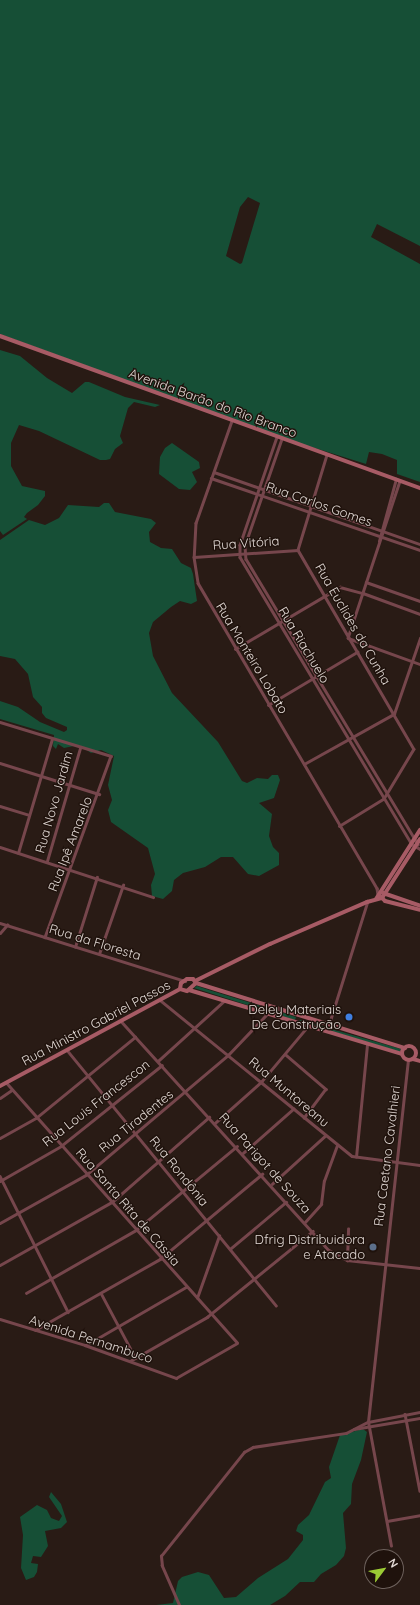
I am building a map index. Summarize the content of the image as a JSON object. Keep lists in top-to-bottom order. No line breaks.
{"streets":{"main road":["Avenida Barão do Rio Branco","Rua Monteiro Lobato","Rua Ministro Gabriel Passos"],"street":["Rua Carlos Gomes","Rua Vitória","Rua Euclides da Cunha","Rua Riachuelo","Rua Novo Jardim","Rua Ipê Amarelo","Rua da Floresta","Rua Muntoreanu","Rua Louis Francescon","Rua Tiradentes","Rua Caetano Cavalhieri","Rua Parigot de Souza","Rua Rondônia","Rua Santa Rita de Cássia","Avenida Pernambuco"]},"crossings":[["Avenida Barão do Rio Branco","Rua Monteiro Lobato"],["Rua Carlos Gomes","Rua Monteiro Lobato"],["Rua Vitória","Rua Euclides da Cunha"],["Rua Vitória","Rua Riachuelo"],["Rua Vitória","Rua Monteiro Lobato"],["Rua Euclides da Cunha","Rua Riachuelo"],["Rua Monteiro Lobato","Rua Ministro Gabriel Passos"],["Rua Novo Jardim","Rua Ipê Amarelo"],["Rua Ipê Amarelo","Rua da Floresta"],["Rua da Floresta","Rua Ministro Gabriel Passos"],["Rua Ministro Gabriel Passos","Rua Muntoreanu"],["Rua Ministro Gabriel Passos","Rua Parigot de Souza"],["Rua Ministro Gabriel Passos","Rua Rondônia"],["Rua Ministro Gabriel Passos","Rua Santa Rita de Cássia"],["Rua Muntoreanu","Rua Louis Francescon"],["Rua Muntoreanu","Rua Tiradentes"],["Rua Muntoreanu","Rua Caetano Cavalhieri"],["Rua Louis Francescon","Rua Parigot de Souza"],["Rua Louis Francescon","Rua Rondônia"],["Rua Louis Francescon","Rua Santa Rita de Cássia"],["Rua Tiradentes","Rua Parigot de Souza"],["Rua Tiradentes","Rua Rondônia"],["Rua Tiradentes","Rua Santa Rita de Cássia"],["Rua Caetano Cavalhieri","Rua Parigot de Souza"],["Rua Santa Rita de Cássia","Avenida Pernambuco"]],"places":["Deley Materiais De Construção","Dfrig Distribuidora e Atacado"],"north":"top right"}
